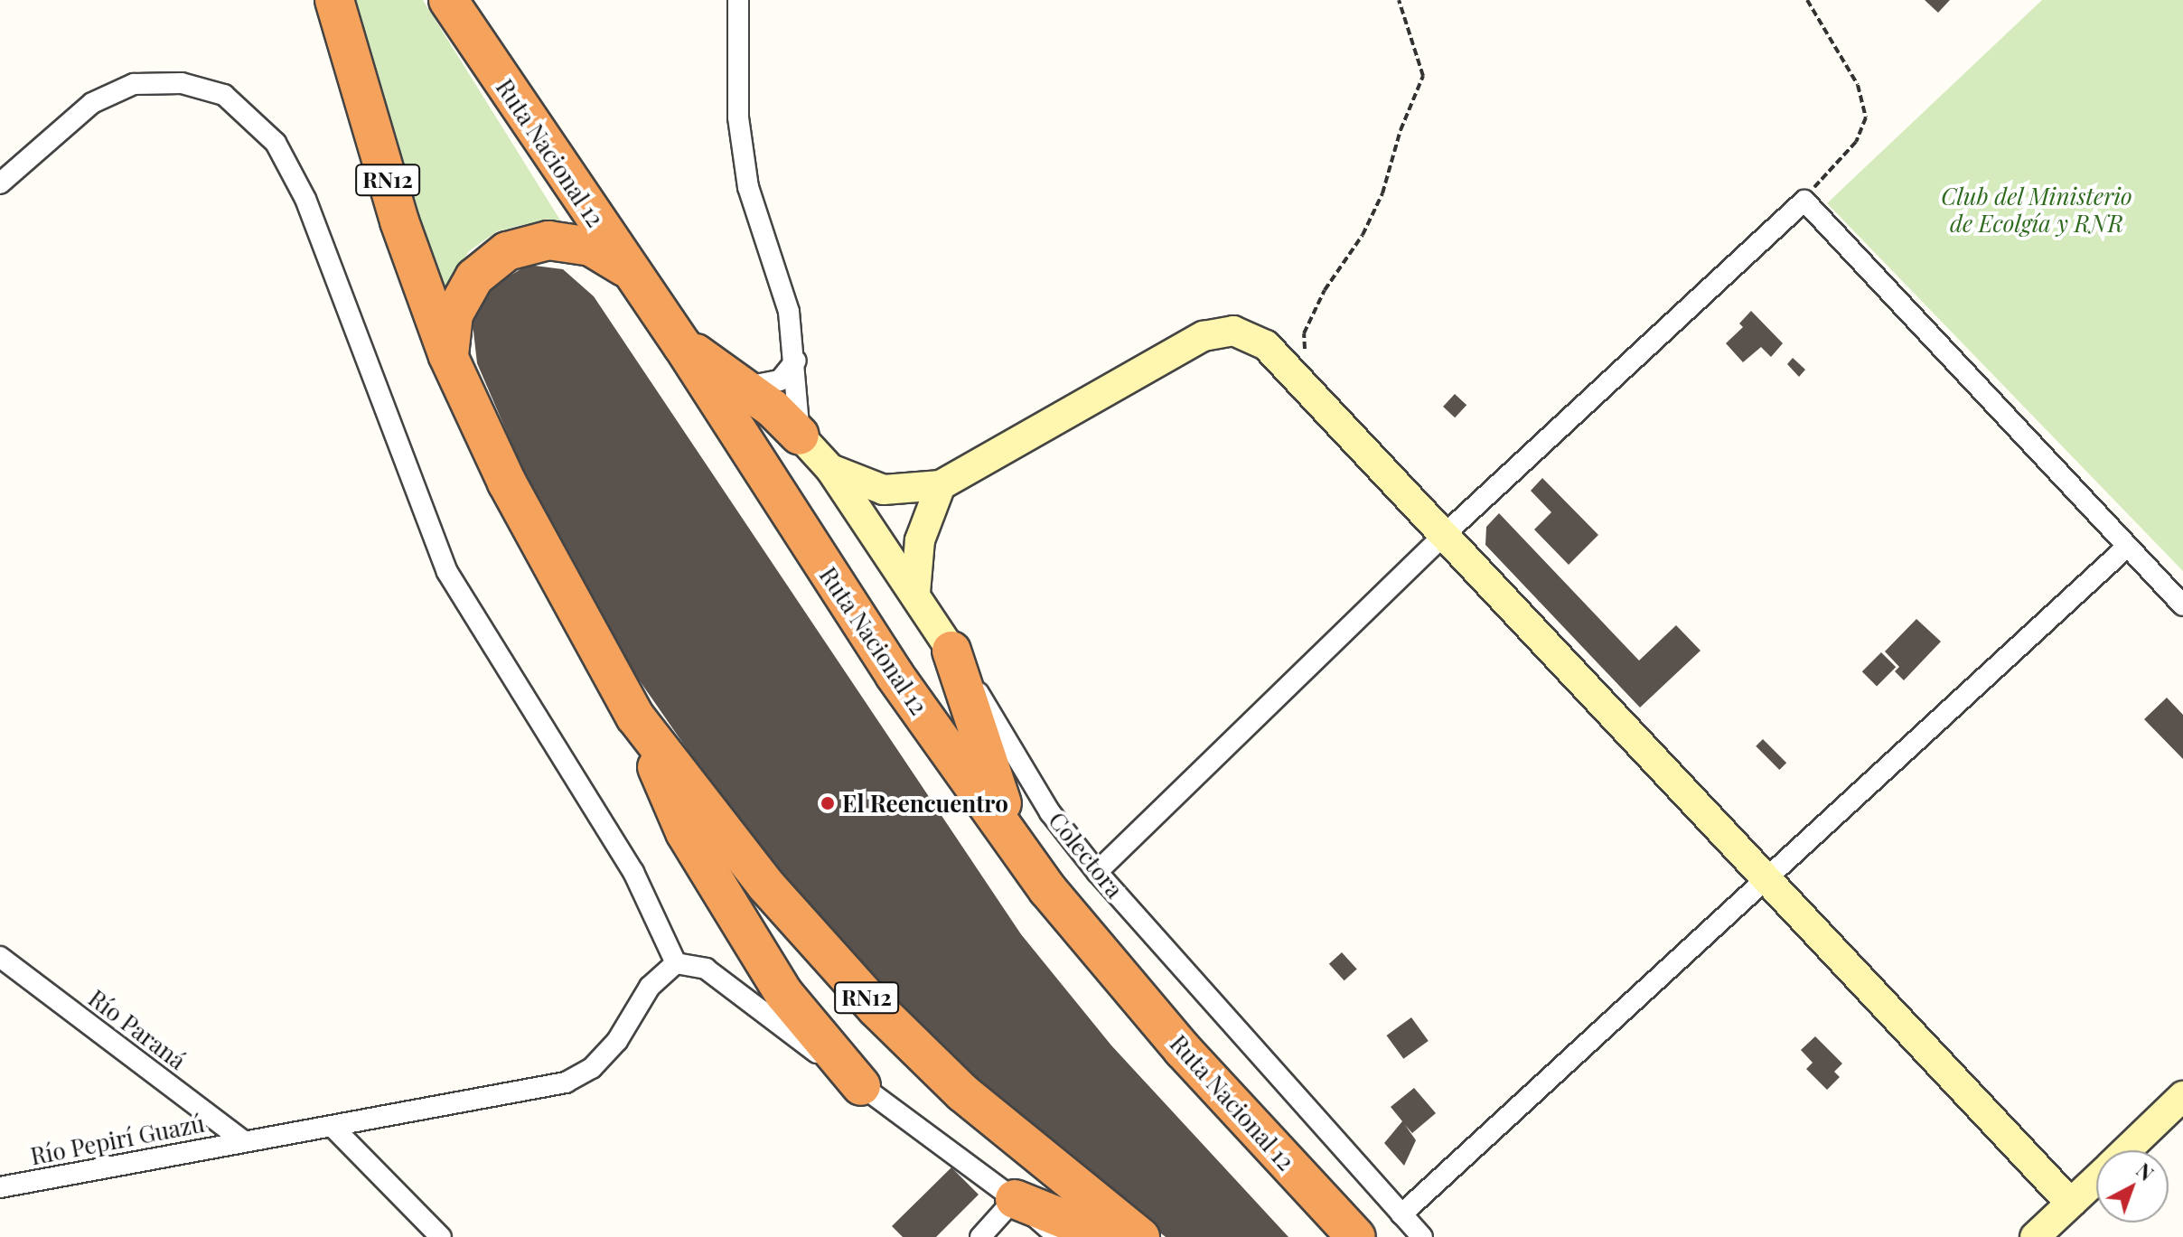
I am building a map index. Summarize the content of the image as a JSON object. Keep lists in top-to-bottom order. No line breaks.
{"streets":{"highway":["Ruta Nacional 12","RN12"],"main road":["Colectora"],"street":["Río Paraná","Río Pepirí Guazú"]},"crossings":[["Río Paraná","Río Pepirí Guazú"]],"parks":["Club del Ministerio de Ecolgía y RNR"],"places":["El Reencuentro"],"north":"top right"}
